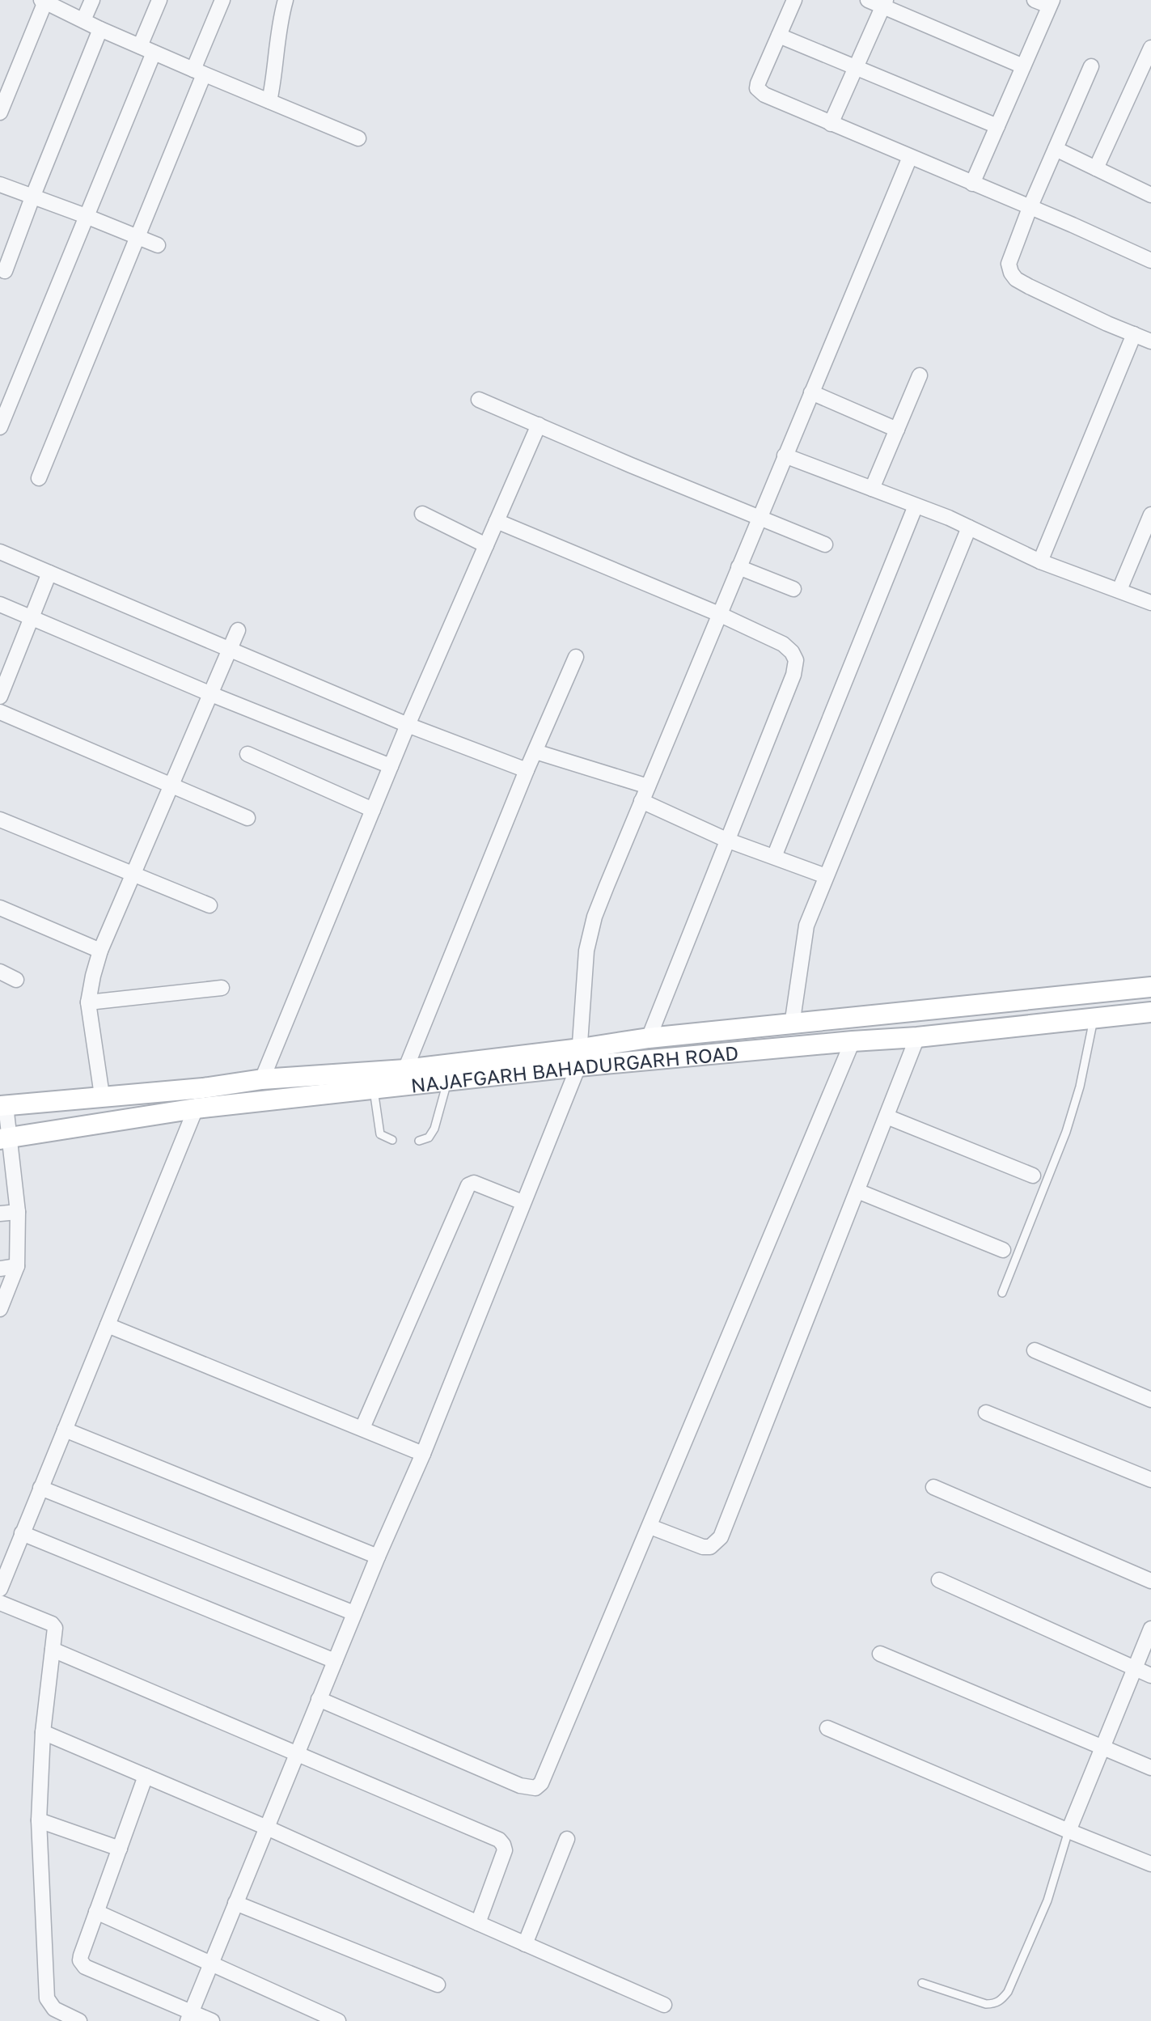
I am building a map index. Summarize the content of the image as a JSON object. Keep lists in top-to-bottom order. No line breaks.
{"streets":{"main road":["NAJAFGARH BAHADURGARH ROAD"]}}
